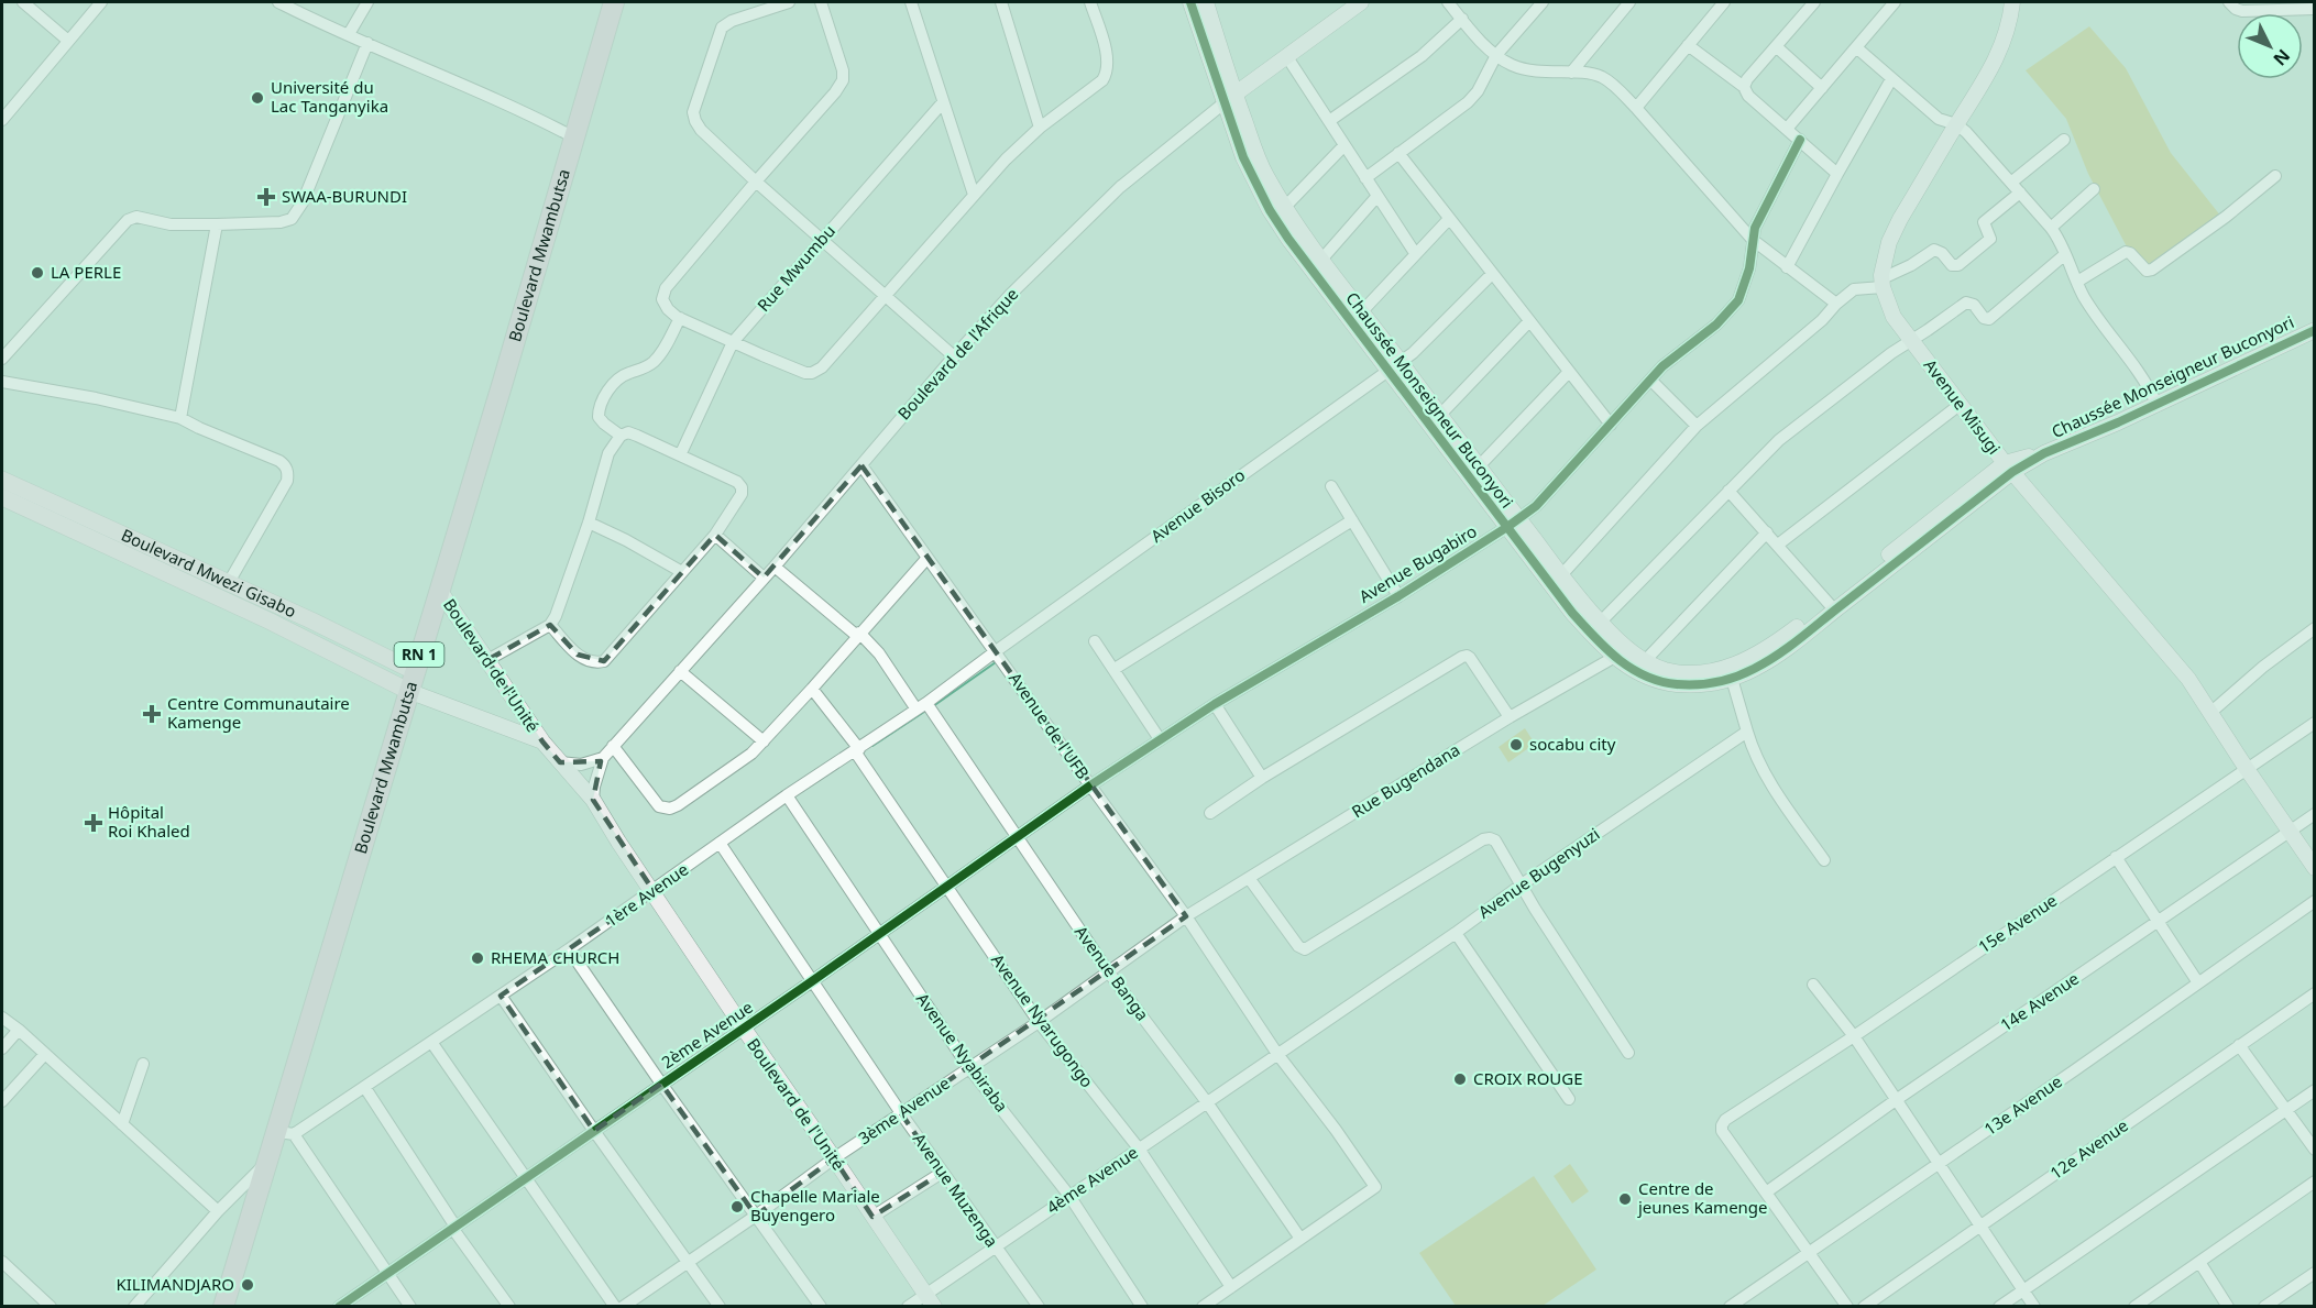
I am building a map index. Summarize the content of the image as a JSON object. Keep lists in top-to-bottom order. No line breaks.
{"streets":{"highway":["Boulevard Mwambutsa","RN 1"],"main road":["Boulevard Mwezi Gisabo"],"street":["Rue Mwumbu","Boulevard de l'Afrique","Chaussée Monseigneur Buconyori","Avenue Misugi","Avenue Bisoro","Avenue Bugabiro","Boulevard de l'Unité","Avenue de l'UFB","Rue Bugendana","Avenue Bugenyuzi","1ère Avenue","15e Avenue","Avenue Banga","14e Avenue","Avenue Nyarugongo","2ème Avenue","Avenue Nyabiraba","13e Avenue","3ème Avenue","12e Avenue","4ème Avenue","Avenue Muzenga"]},"crossings":[["Boulevard Mwambutsa","Boulevard Mwezi Gisabo"],["Boulevard Mwambutsa","Boulevard de l'Unité"],["Boulevard Mwambutsa","1ère Avenue"],["Boulevard de l'Afrique","Chaussée Monseigneur Buconyori"],["Boulevard de l'Afrique","Boulevard de l'Unité"],["Boulevard de l'Afrique","Avenue de l'UFB"],["Boulevard de l'Afrique","Avenue Banga"],["Chaussée Monseigneur Buconyori","Avenue Misugi"],["Chaussée Monseigneur Buconyori","Avenue Bisoro"],["Chaussée Monseigneur Buconyori","Avenue Bugabiro"],["Chaussée Monseigneur Buconyori","Rue Bugendana"],["Avenue Misugi","15e Avenue"],["Avenue Misugi","14e Avenue"],["Avenue Bisoro","Avenue de l'UFB"],["Avenue Bisoro","1ère Avenue"],["Avenue Bugabiro","Avenue de l'UFB"],["Avenue Bugabiro","2ème Avenue"],["Boulevard Mwezi Gisabo","Boulevard de l'Unité"],["Boulevard de l'Unité","1ère Avenue"],["Boulevard de l'Unité","2ème Avenue"],["Boulevard de l'Unité","3ème Avenue"],["Boulevard de l'Unité","4ème Avenue"],["Avenue de l'UFB","Rue Bugendana"],["Avenue de l'UFB","Avenue Bugenyuzi"],["Avenue de l'UFB","1ère Avenue"],["Avenue de l'UFB","Avenue Banga"],["Avenue de l'UFB","2ème Avenue"],["Avenue de l'UFB","3ème Avenue"],["Avenue de l'UFB","4ème Avenue"],["Rue Bugendana","3ème Avenue"],["Avenue Bugenyuzi","4ème Avenue"],["1ère Avenue","Avenue Banga"],["1ère Avenue","Avenue Nyarugongo"],["1ère Avenue","Avenue Nyabiraba"],["1ère Avenue","Avenue Muzenga"],["15e Avenue","14e Avenue"],["Avenue Banga","2ème Avenue"],["Avenue Banga","3ème Avenue"],["Avenue Banga","4ème Avenue"],["Avenue Nyarugongo","2ème Avenue"],["Avenue Nyarugongo","3ème Avenue"],["Avenue Nyarugongo","4ème Avenue"],["2ème Avenue","Avenue Nyabiraba"],["2ème Avenue","Avenue Muzenga"],["Avenue Nyabiraba","3ème Avenue"],["Avenue Nyabiraba","4ème Avenue"],["3ème Avenue","Avenue Muzenga"],["4ème Avenue","Avenue Muzenga"]],"places":{"other":["Université du Lac Tanganyika","LA PERLE","socabu city","RHEMA CHURCH","CROIX ROUGE","Centre de jeunes Kamenge","Chapelle Mariale Buyengero","KILIMANDJARO"],"health":["SWAA-BURUNDI","Centre Communautaire Kamenge","Hôpital Roi Khaled"]},"north":"bottom right"}
